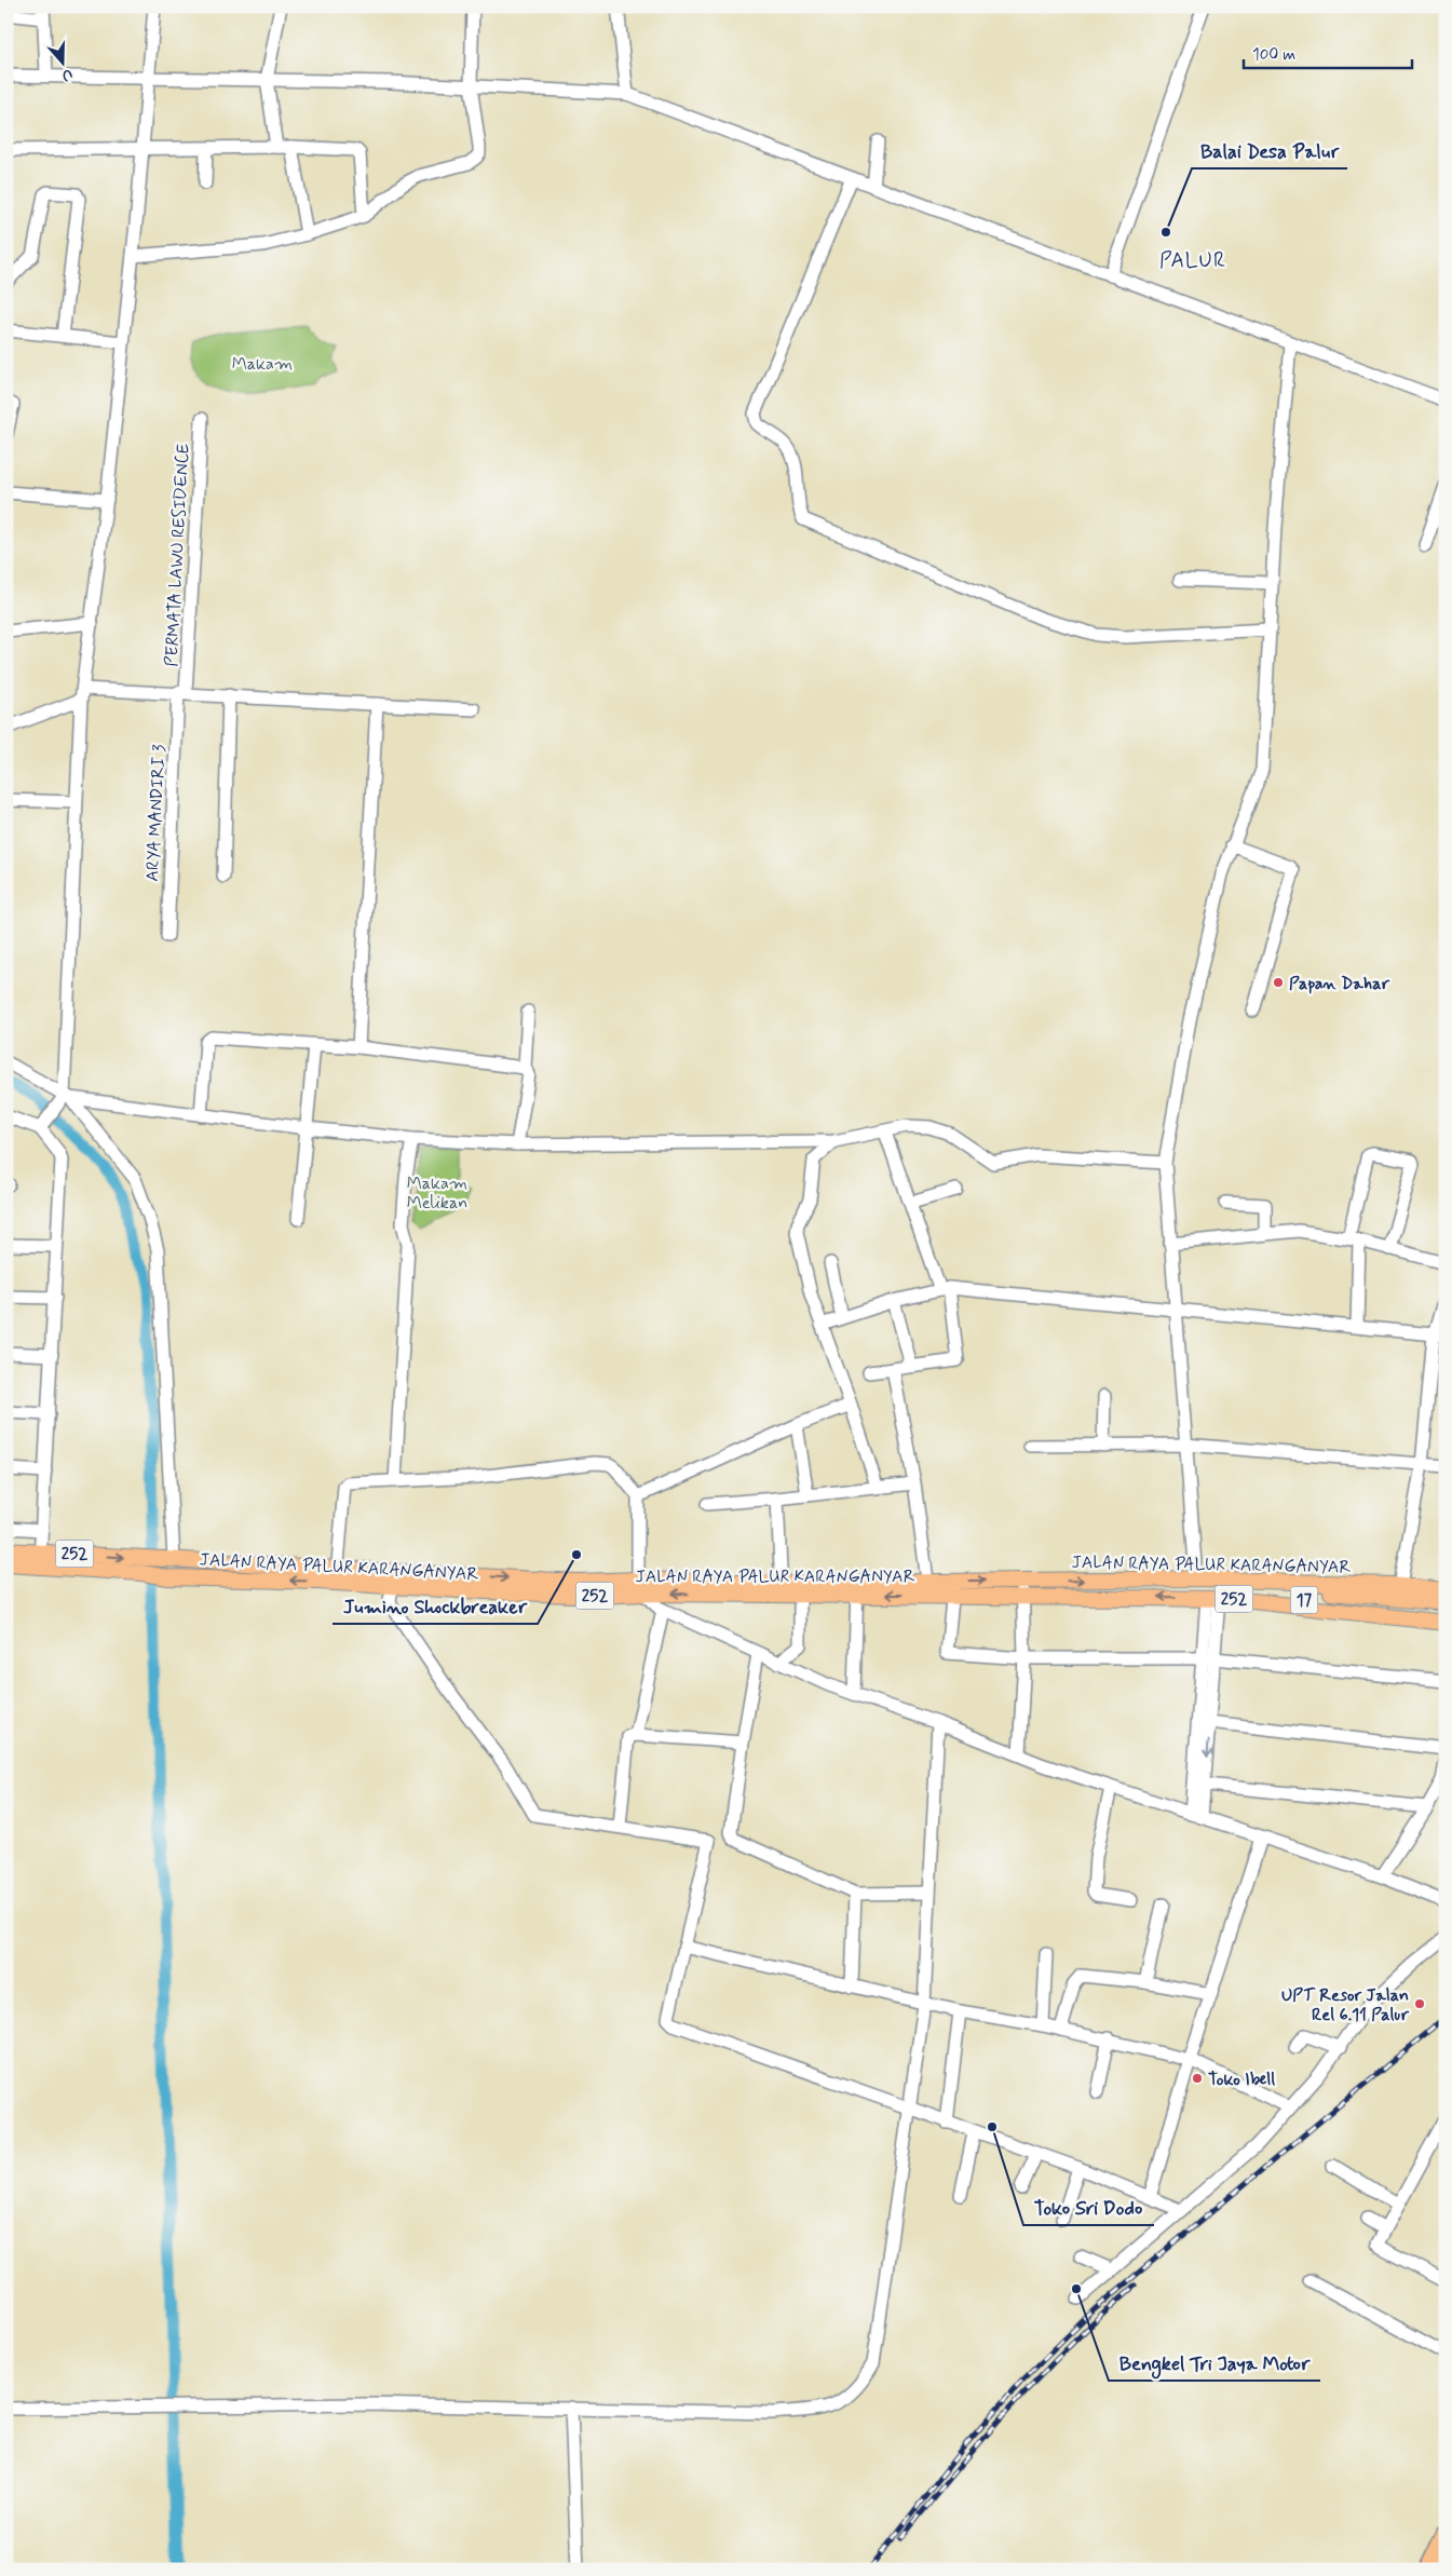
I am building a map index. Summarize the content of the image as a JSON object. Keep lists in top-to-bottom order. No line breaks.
{"streets":{"main road":["252","JALAN RAYA PALUR KARANGANYAR","17"],"street":["PERMATA LAWU RESIDENCE","ARYA MANDIRI 3"]},"crossings":[["PERMATA LAWU RESIDENCE","ARYA MANDIRI 3"],["JALAN RAYA PALUR KARANGANYAR","17"]],"districts":["PALUR"],"parks":["Makam","Makam Melikan"],"places":["Balai Desa Palur","Papan Dahar","Jumino Shockbreaker","UPT Resor Jalan Rel 6.11 Palur","Toko Ibell","Toko Sri Dodo","Bengkel Tri Jaya Motor"],"scale_bar":"100 m","north":"bottom"}
